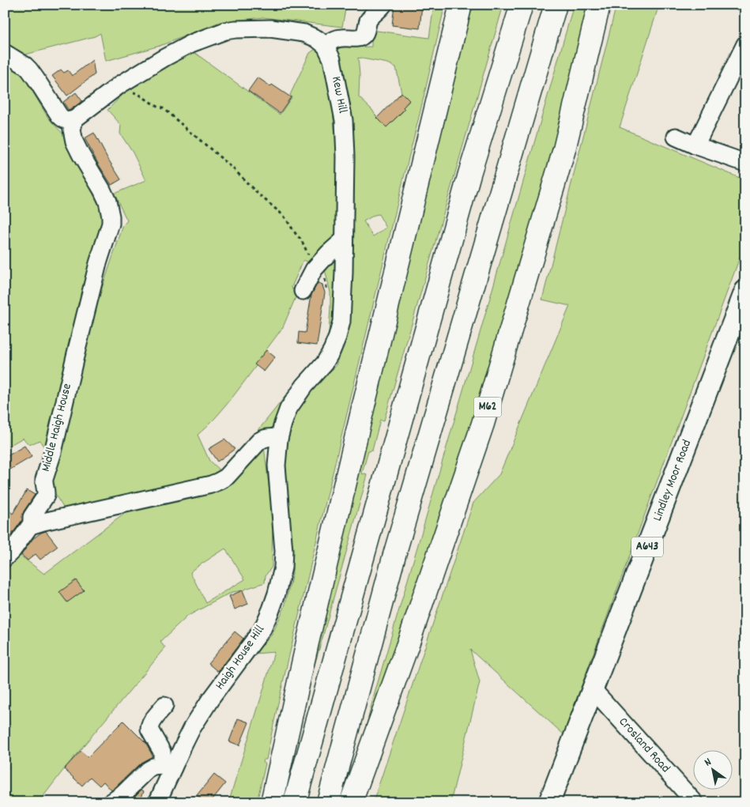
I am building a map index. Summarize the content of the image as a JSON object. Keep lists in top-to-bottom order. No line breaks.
{"streets":{"highway":["M62"],"main road":["Lindley Moor Road","A643"],"street":["Kew Hill","Middle Haigh House","Haigh House Hill","Crosland Road"]},"crossings":[["Kew Hill","Haigh House Hill"],["Lindley Moor Road","Crosland Road"]],"north":"top left"}
